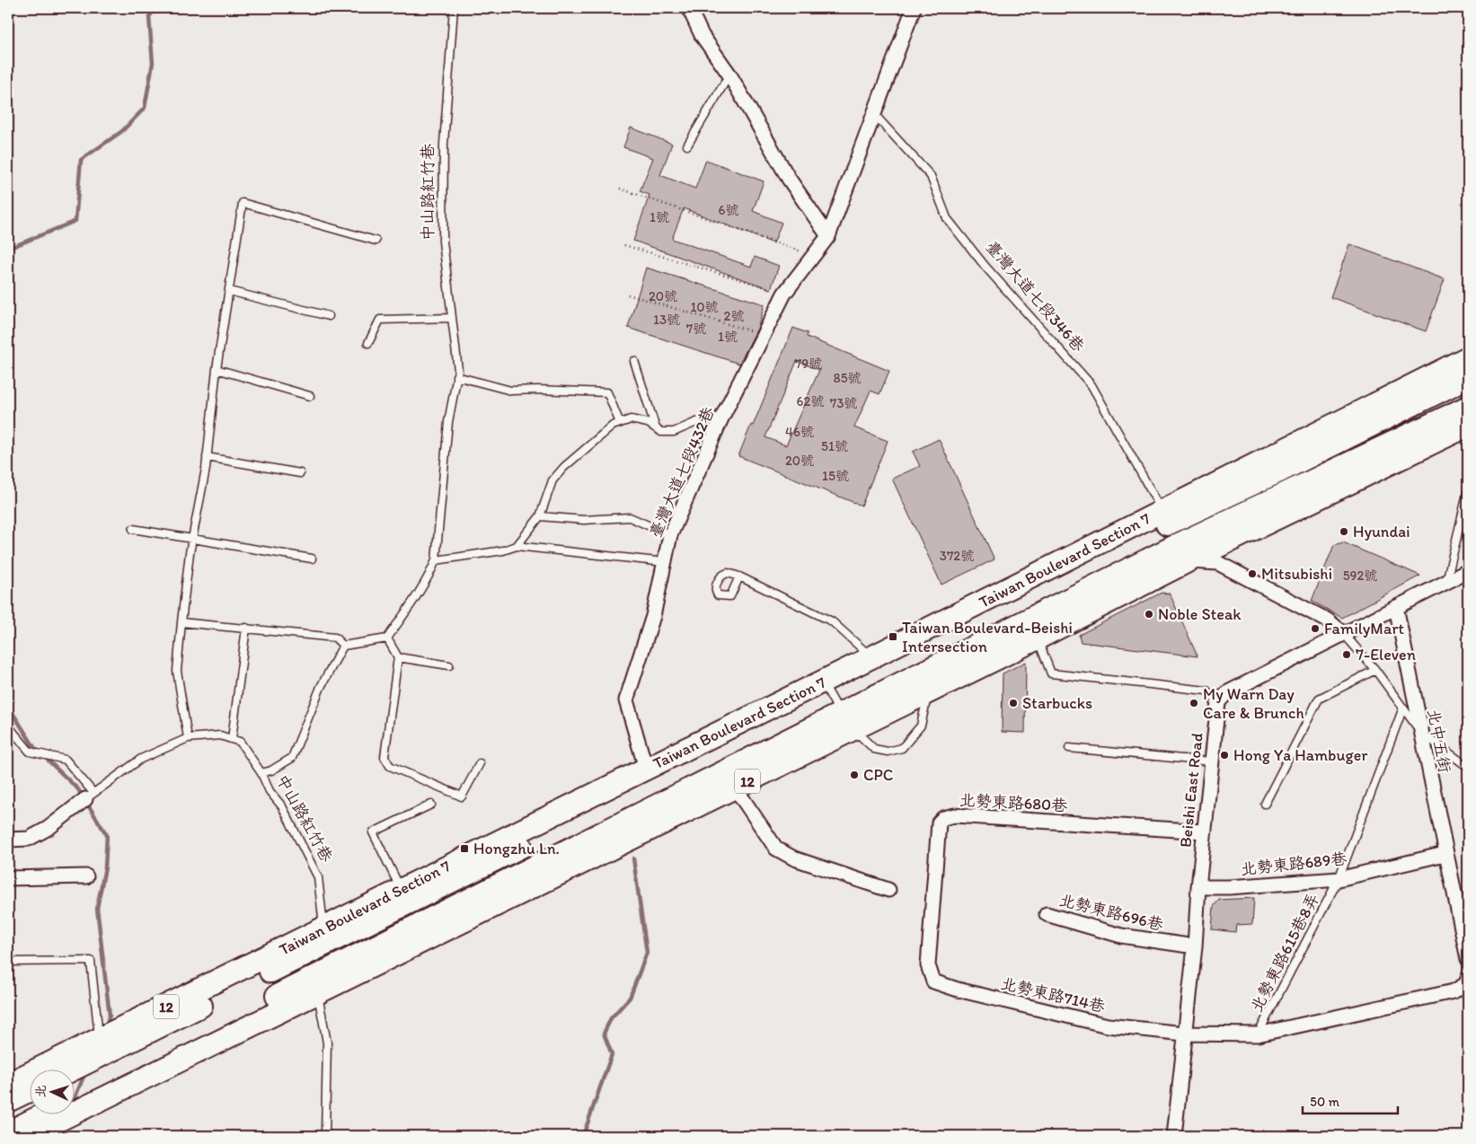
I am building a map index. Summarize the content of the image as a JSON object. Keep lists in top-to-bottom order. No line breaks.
{"streets":{"main road":["Taiwan Boulevard Section 7","12"],"street":["臺灣大道七段432巷","北中五街","Beishi East Road","北勢東路680巷","北勢東路689巷","北勢東路696巷","北勢東路714巷"],"lane":["中山路紅竹巷","臺灣大道七段346巷","北勢東路615巷8弄"]},"crossings":[["中山路紅竹巷","Taiwan Boulevard Section 7"],["臺灣大道七段346巷","Taiwan Boulevard Section 7"],["臺灣大道七段432巷","Taiwan Boulevard Section 7"],["北中五街","北勢東路689巷"],["Beishi East Road","北勢東路680巷"],["Beishi East Road","北勢東路689巷"],["Beishi East Road","北勢東路696巷"],["Beishi East Road","北勢東路714巷"],["北勢東路680巷","北勢東路714巷"],["北勢東路689巷","北勢東路615巷8弄"]],"places":{"other":["Hyundai","Mitsubishi","Noble Steak","FamilyMart","7-Eleven","Starbucks","My Warn Day Care & Brunch","Hong Ya Hambuger","CPC"],"transit":["Taiwan Boulevard-Beishi Intersection","Hongzhu Ln."]},"house_numbers":["6號","1號","20號","10號","2號","13號","7號","1號","79號","85號","62號","73號","46號","51號","20號","15號","372號","592號"],"scale_bar":"50 m","north":"left"}
